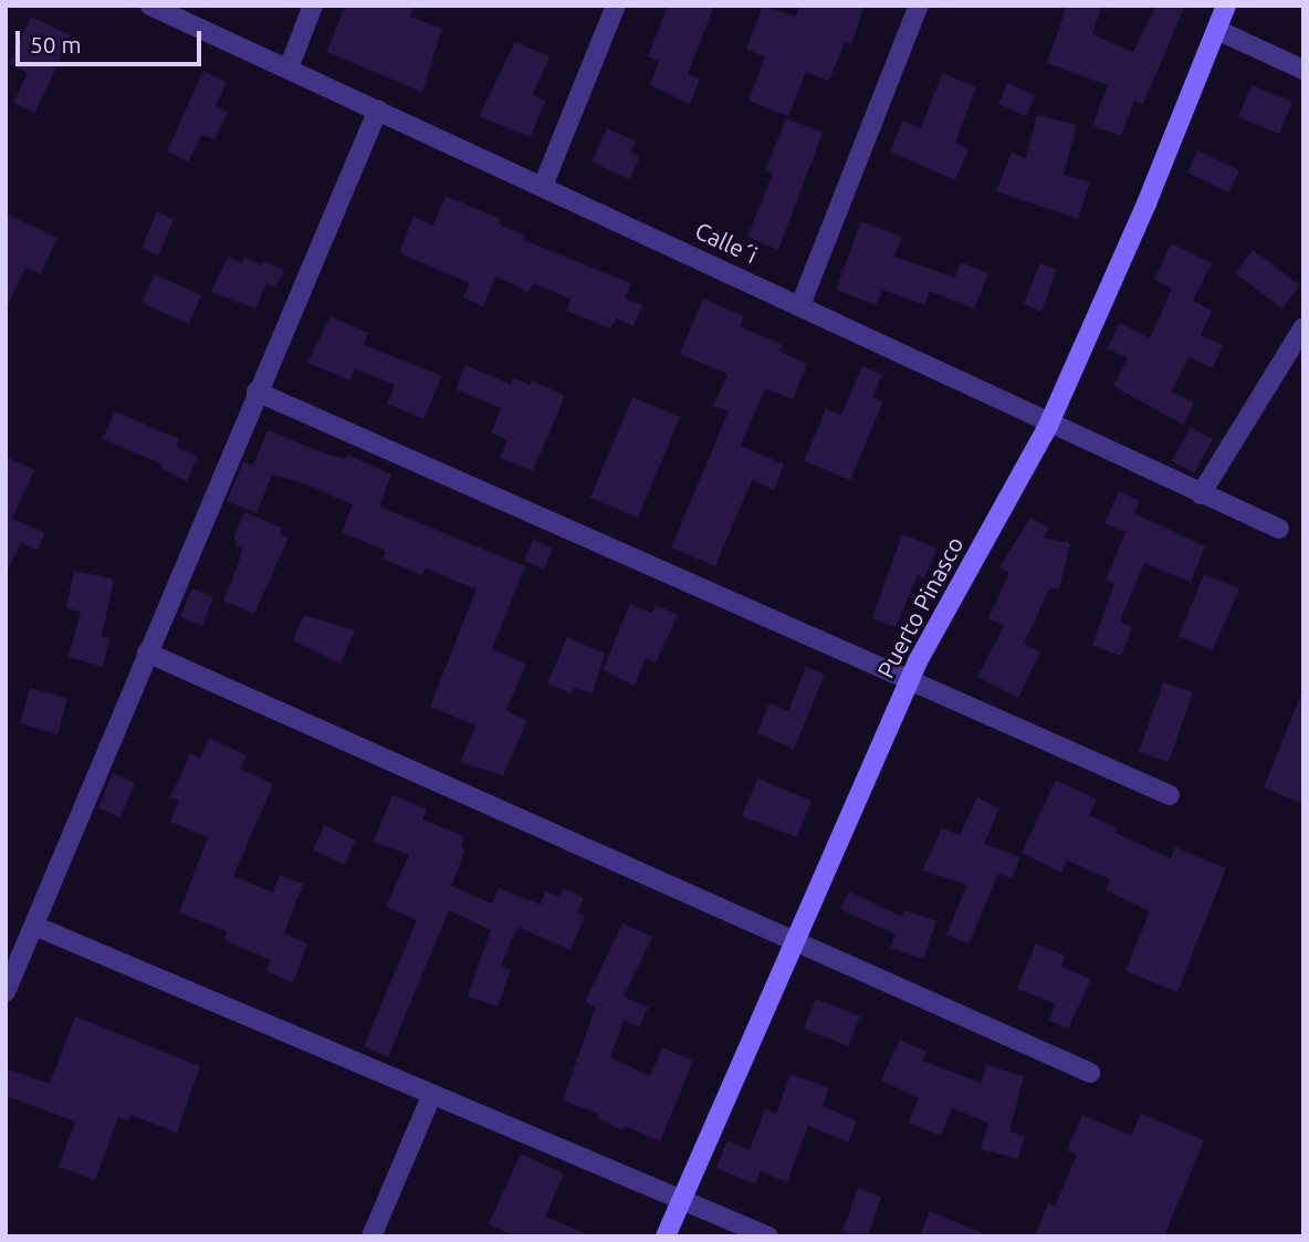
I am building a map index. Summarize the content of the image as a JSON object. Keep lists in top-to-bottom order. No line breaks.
{"streets":{"street":["Calle´i","Puerto Pinasco"]},"crossings":[["Calle´i","Puerto Pinasco"]],"scale_bar":"50 m"}
